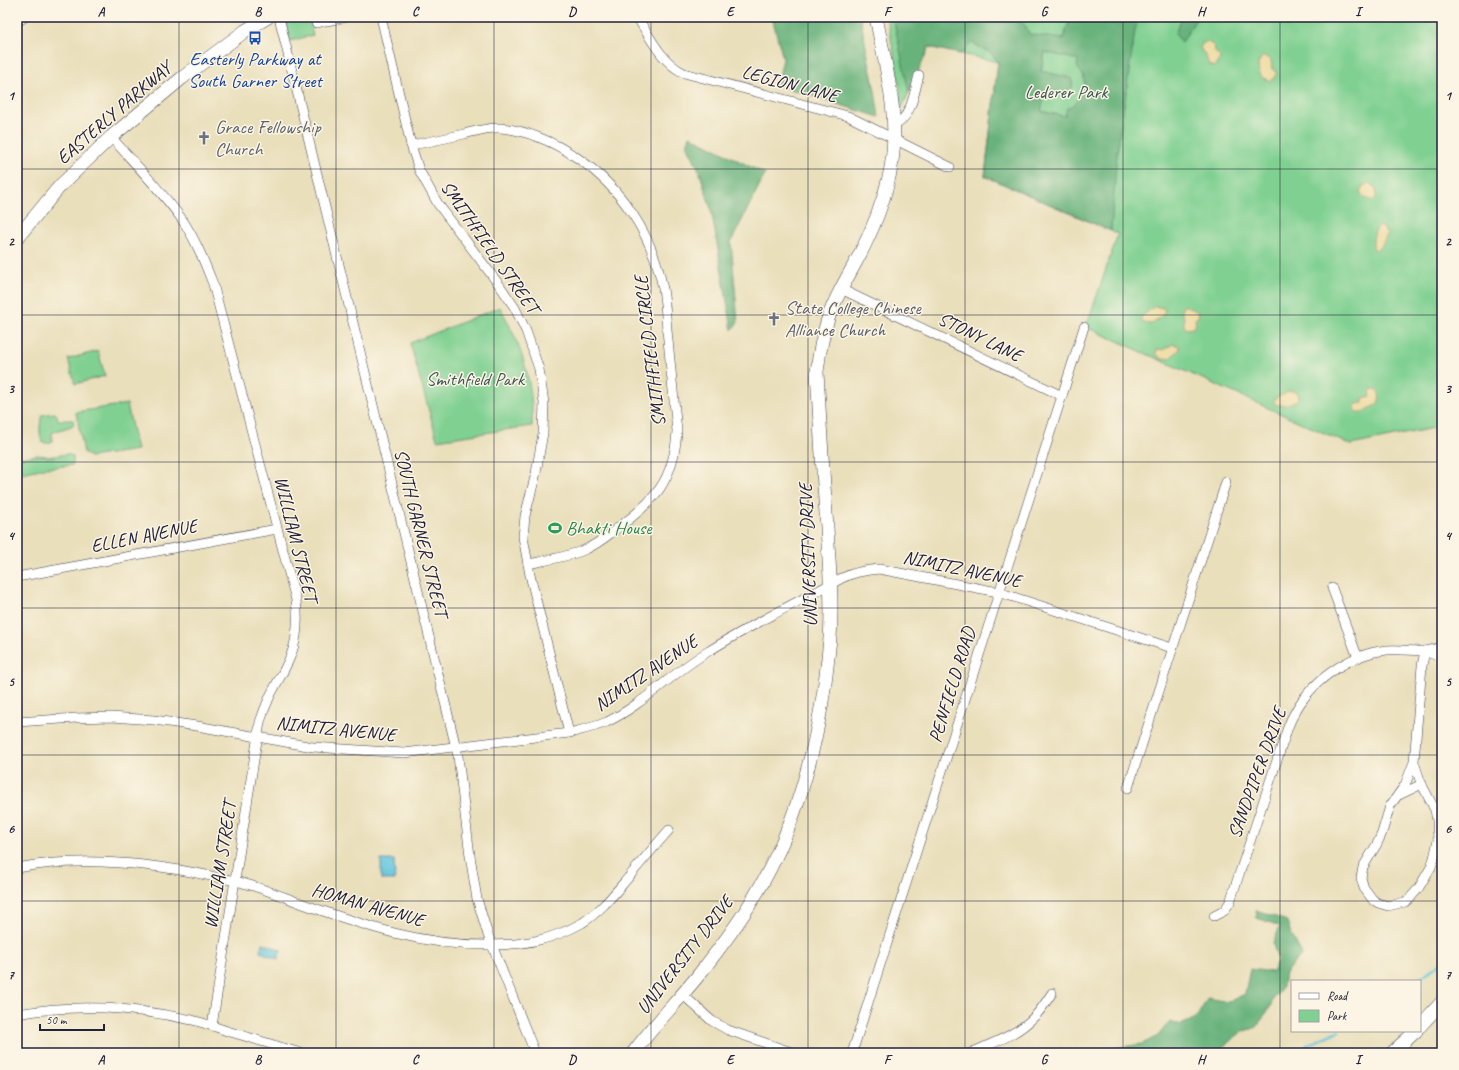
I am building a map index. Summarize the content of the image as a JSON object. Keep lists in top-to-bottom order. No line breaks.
{"streets":{"main road":["EASTERLY PARKWAY","UNIVERSITY DRIVE"],"street":["LEGION LANE","SMITHFIELD STREET","STONY LANE","SMITHFIELD CIRCLE","SOUTH GARNER STREET","ELLEN AVENUE","WILLIAM STREET","NIMITZ AVENUE","PENFIELD ROAD","SANDPIPER DRIVE","HOMAN AVENUE"]},"crossings":[["LEGION LANE","UNIVERSITY DRIVE"],["EASTERLY PARKWAY","WILLIAM STREET"],["SMITHFIELD STREET","SMITHFIELD CIRCLE"],["SMITHFIELD STREET","NIMITZ AVENUE"],["STONY LANE","UNIVERSITY DRIVE"],["STONY LANE","PENFIELD ROAD"],["SOUTH GARNER STREET","NIMITZ AVENUE"],["SOUTH GARNER STREET","HOMAN AVENUE"],["ELLEN AVENUE","WILLIAM STREET"],["WILLIAM STREET","NIMITZ AVENUE"],["WILLIAM STREET","HOMAN AVENUE"],["UNIVERSITY DRIVE","NIMITZ AVENUE"],["NIMITZ AVENUE","PENFIELD ROAD"]],"parks":["Lederer Park","Smithfield Park"],"places":{"bus stop":["Easterly Parkway at South Garner Street"],"church":["Grace Fellowship Church","State College Chinese Alliance Church"],"sports":["Bhakti House"]},"legend":["Road","Park"],"scale_bar":"50 m","grid":{"columns":["A","B","C","D","E","F","G","H","I"],"rows":["1","2","3","4","5","6","7"]}}
